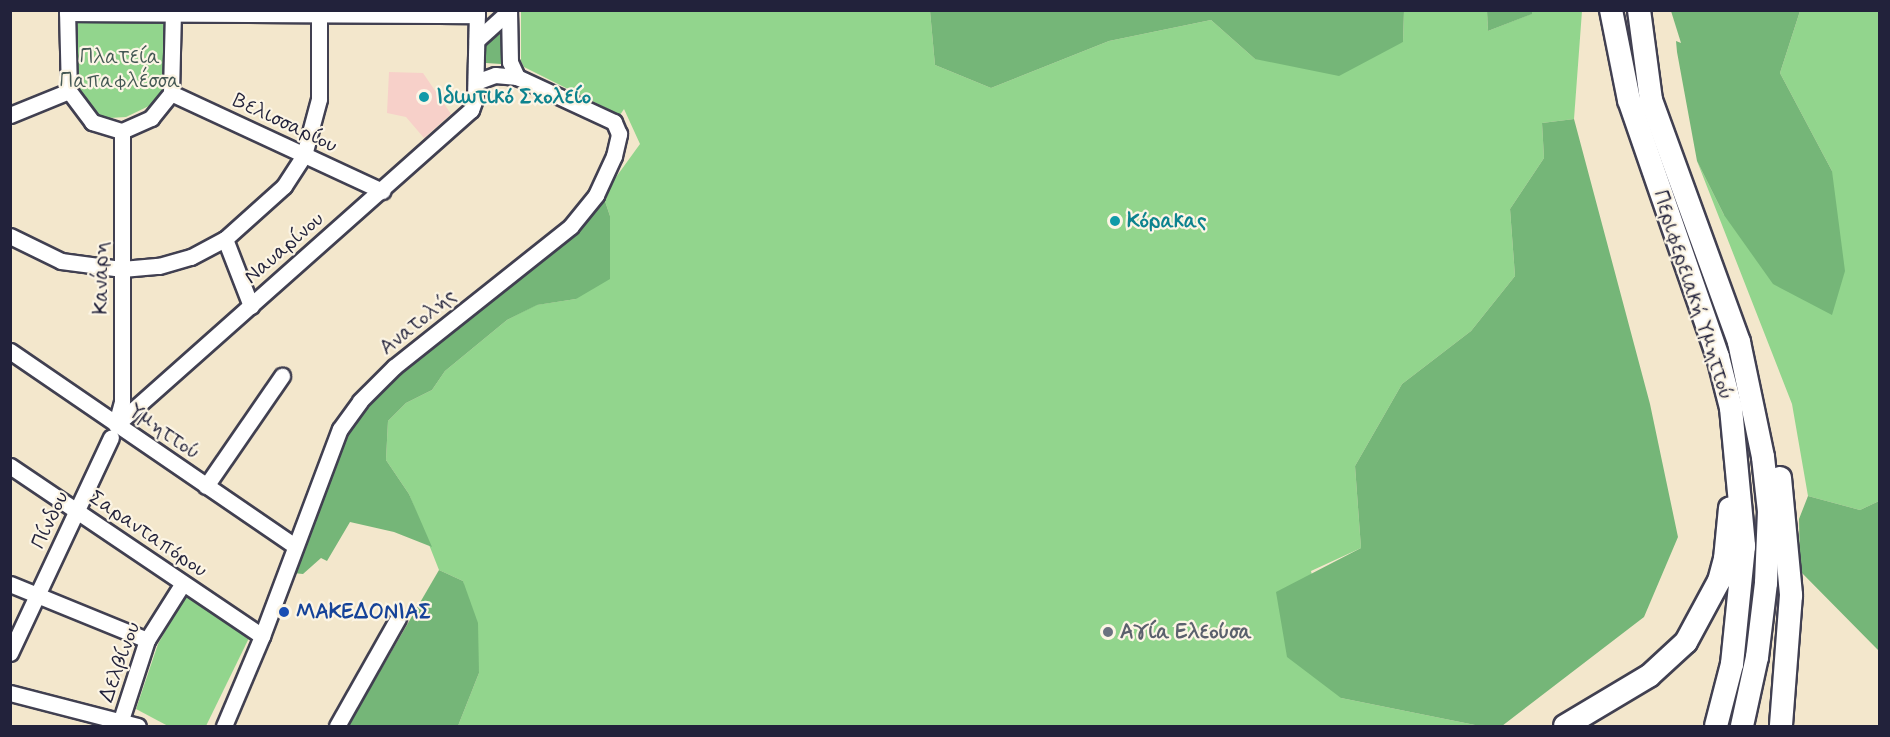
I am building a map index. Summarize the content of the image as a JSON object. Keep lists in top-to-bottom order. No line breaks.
{"streets":{"highway":["Περιφερειακή Υμηττού"],"street":["Βελισσαρίου","Ναυαρίνου","Κανάρη","Ανατολής","Υμηττού","Πίνδου","Σαρανταπόρου","Δελβίνου"]},"crossings":[["Βελισσαρίου","Ναυαρίνου"],["Ναυαρίνου","Κανάρη"],["Ναυαρίνου","Ανατολής"],["Ναυαρίνου","Υμηττού"],["Ναυαρίνου","Πίνδου"],["Κανάρη","Υμηττού"],["Κανάρη","Πίνδου"],["Ανατολής","Υμηττού"],["Ανατολής","Σαρανταπόρου"],["Υμηττού","Πίνδου"],["Πίνδου","Σαρανταπόρου"],["Σαρανταπόρου","Δελβίνου"]],"parks":["Πλατεία Παπαφλέσσα"],"places":["Ιδιωτικό Σχολείο","Κόρακας","ΜΑΚΕΔΟΝΙΑΣ","Αγία Ελεούσα"]}
